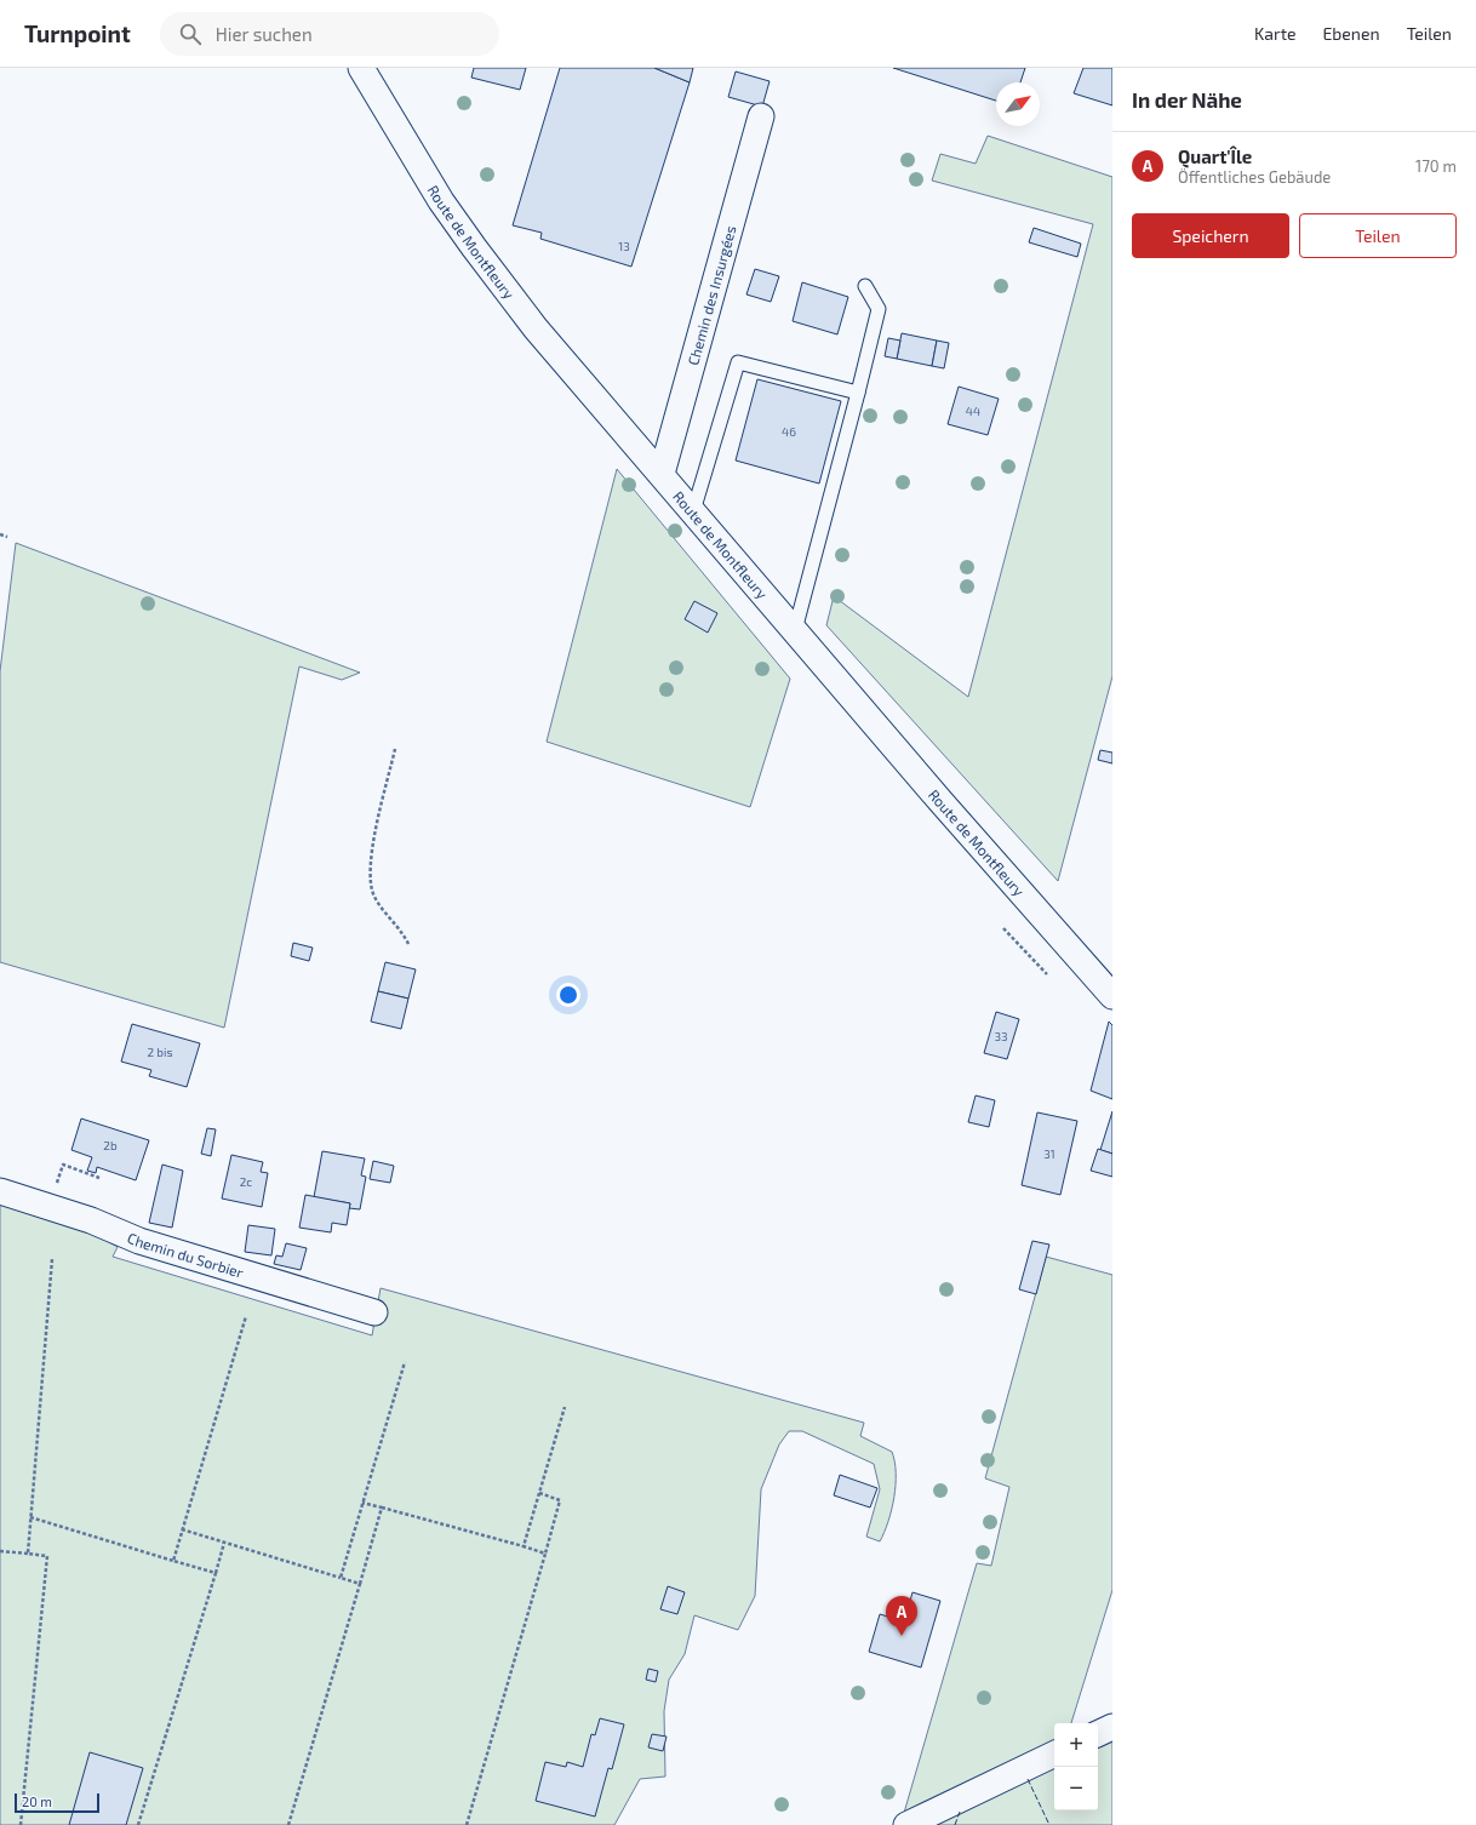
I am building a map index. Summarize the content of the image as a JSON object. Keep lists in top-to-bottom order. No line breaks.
{"streets":{"street":["Route de Montfleury","Chemin des Insurgées","Chemin du Sorbier"]},"crossings":[["Route de Montfleury","Chemin des Insurgées"]],"house_numbers":["13","44","46","33","2 bis","2b","31","2c"],"scale_bar":"20 m","north":"top right","page":{"header":"Turnpoint","search":"Hier suchen","nav":["Karte","Ebenen","Teilen"],"heading":"In der Nähe","list":[{"mark":"A","name":"Quart'Île","note":"Öffentliches Gebäude","value":"170 m"}],"buttons":["Speichern","Teilen"],"pins":"A","map_buttons":["+","−"],"scale":"20 m"}}
